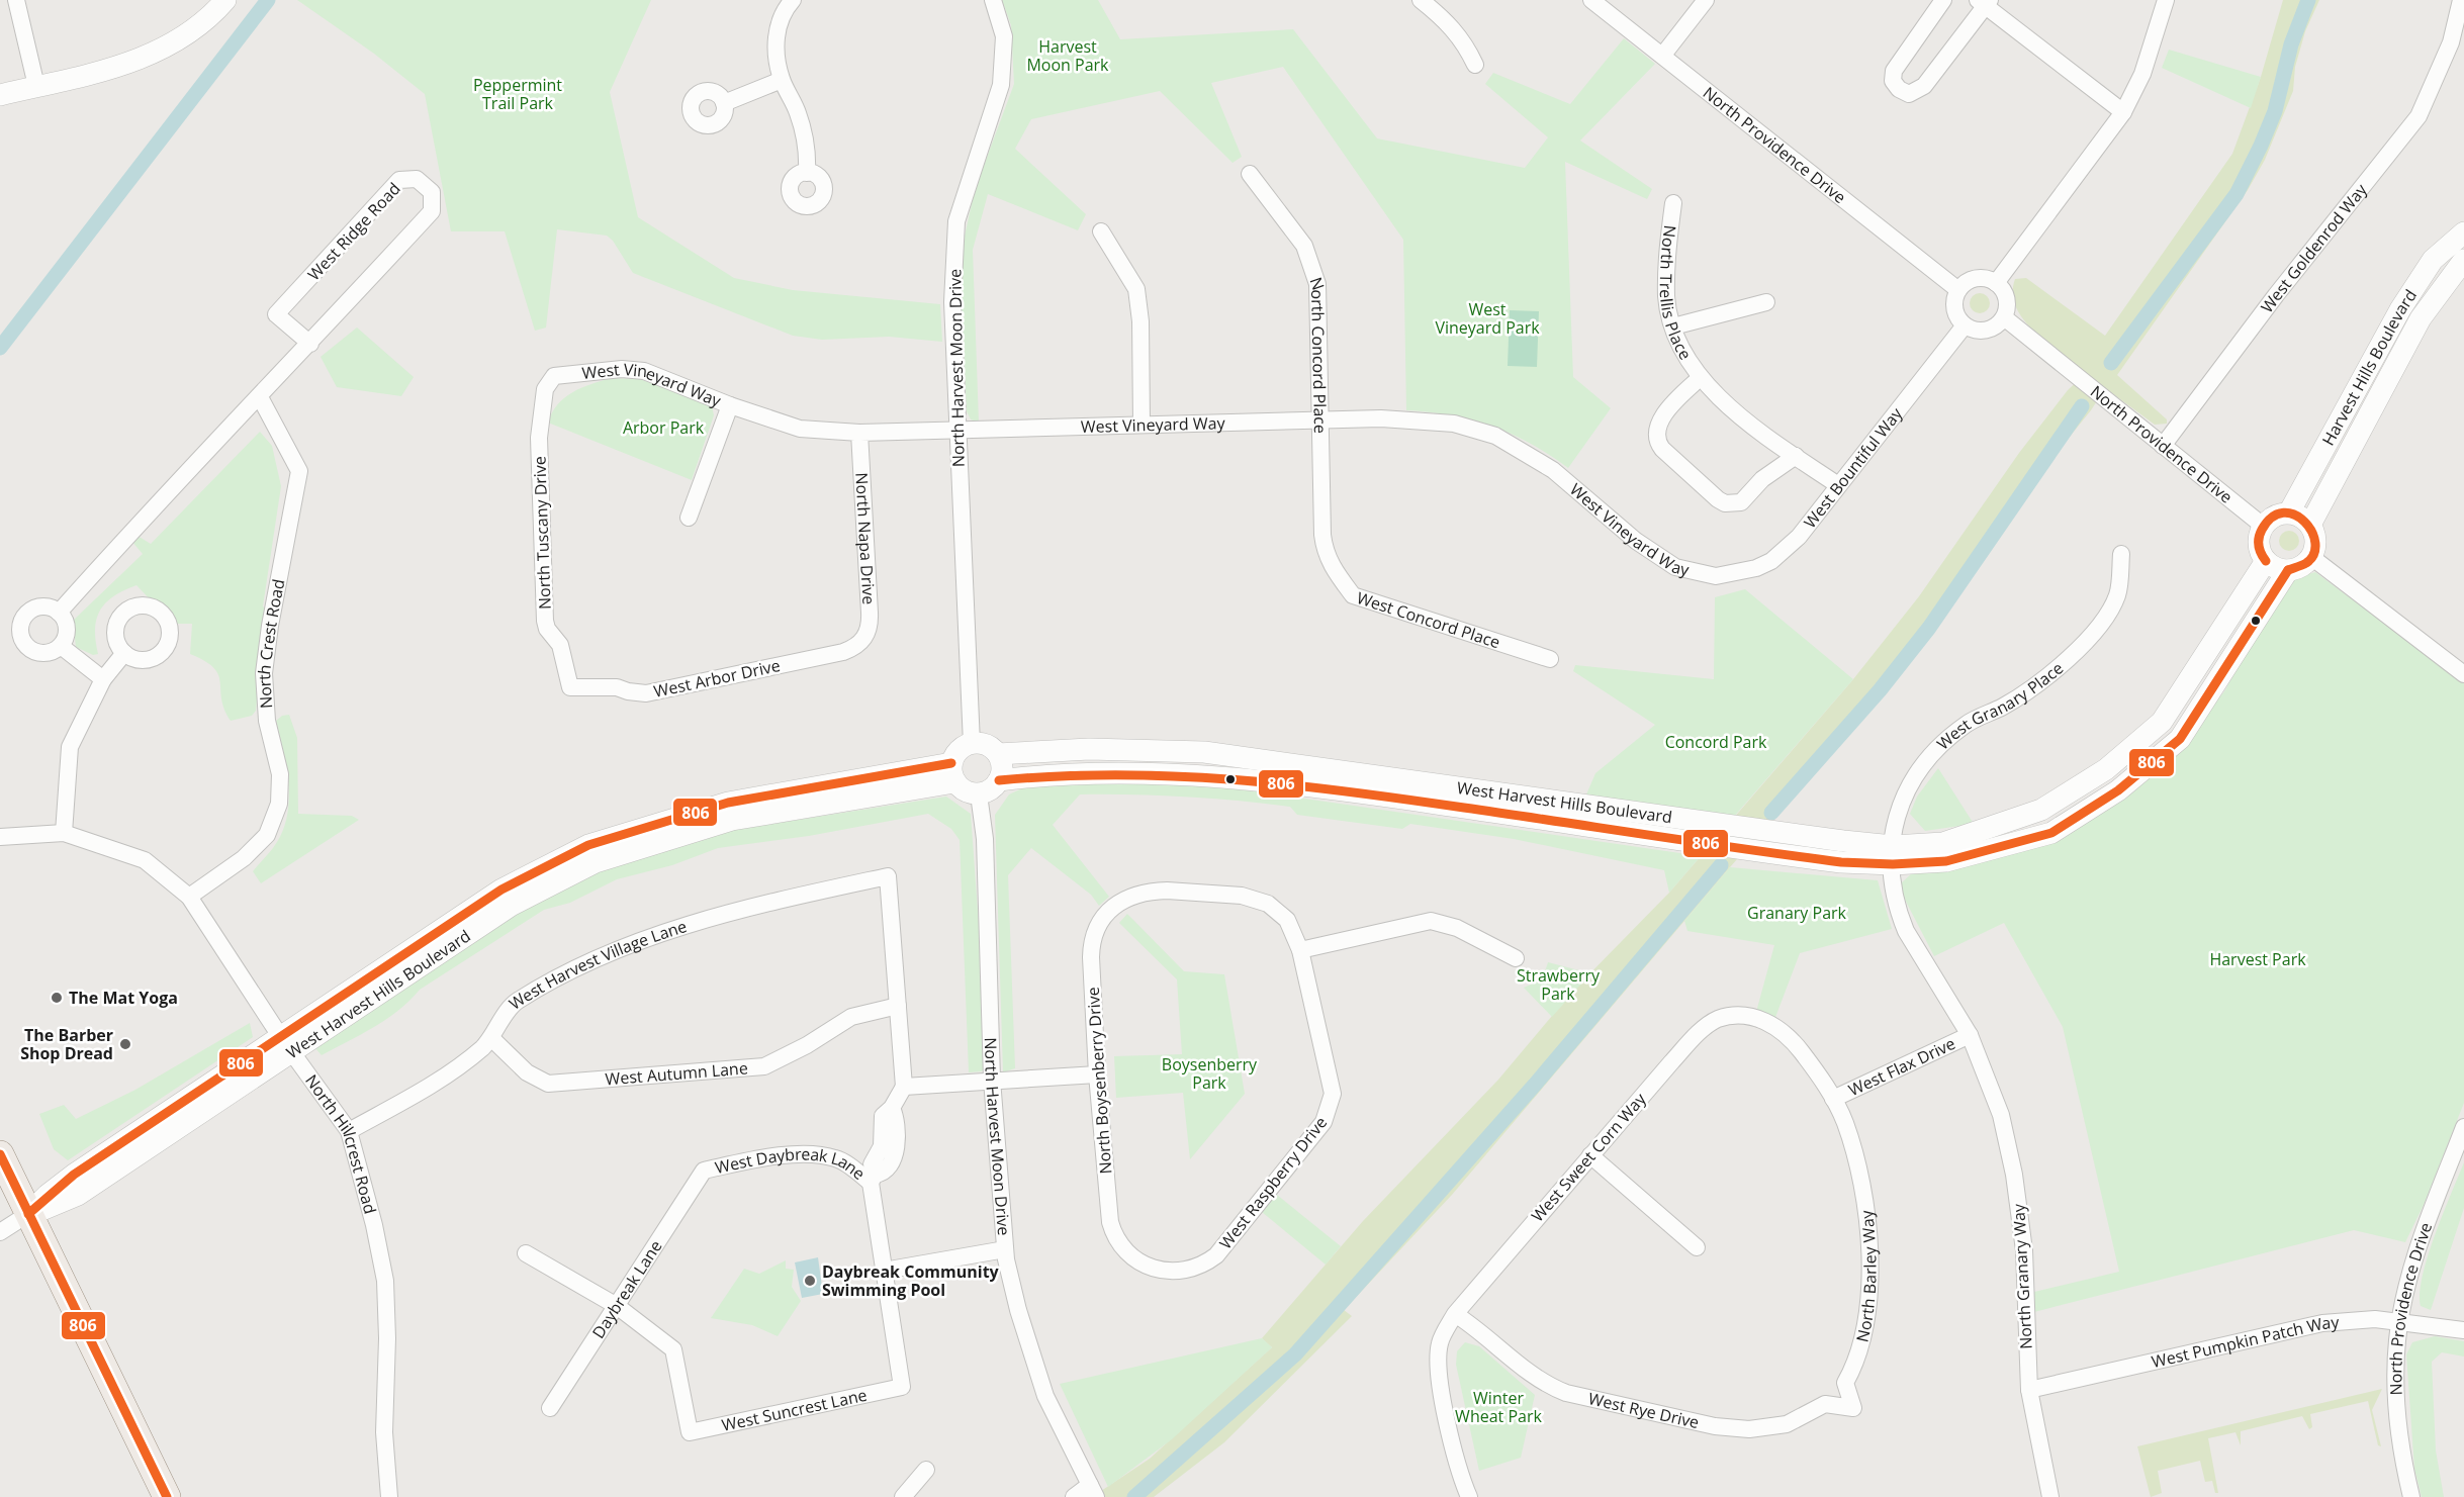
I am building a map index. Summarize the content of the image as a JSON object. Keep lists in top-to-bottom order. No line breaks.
{"streets":{"street":["North Providence Drive","West Ridge Road","West Goldenrod Way","North Trellis Place","North Concord Place","North Harvest Moon Drive","Harvest Hills Boulevard","West Vineyard Way","West Bountiful Way","North Tuscany Drive","North Napa Drive","West Concord Place","North Crest Road","West Arbor Drive","West Granary Place","West Harvest Hills Boulevard","West Harvest Village Lane","West Flax Drive","West Autumn Lane","North Boysenberry Drive","North Hillcrest Road","West Sweet Corn Way","West Daybreak Lane","West Raspberry Drive","North Barley Way","North Granary Way","Daybreak Lane","West Pumpkin Patch Way","West Suncrest Lane","West Rye Drive"]},"crossings":[["North Providence Drive","West Goldenrod Way"],["North Providence Drive","Harvest Hills Boulevard"],["North Providence Drive","West Bountiful Way"],["North Providence Drive","West Harvest Hills Boulevard"],["North Providence Drive","West Pumpkin Patch Way"],["West Ridge Road","North Crest Road"],["North Trellis Place","West Bountiful Way"],["North Concord Place","West Vineyard Way"],["North Concord Place","West Concord Place"],["North Harvest Moon Drive","West Vineyard Way"],["North Harvest Moon Drive","West Harvest Hills Boulevard"],["Harvest Hills Boulevard","West Harvest Hills Boulevard"],["West Vineyard Way","West Bountiful Way"],["West Vineyard Way","North Tuscany Drive"],["West Vineyard Way","North Napa Drive"],["North Tuscany Drive","West Arbor Drive"],["North Napa Drive","West Arbor Drive"],["North Crest Road","North Hillcrest Road"],["West Granary Place","West Harvest Hills Boulevard"],["West Granary Place","North Granary Way"],["West Harvest Hills Boulevard","North Hillcrest Road"],["West Harvest Hills Boulevard","North Granary Way"],["West Harvest Village Lane","West Autumn Lane"],["West Harvest Village Lane","North Hillcrest Road"],["West Flax Drive","North Barley Way"],["West Flax Drive","North Granary Way"],["North Boysenberry Drive","West Raspberry Drive"],["West Sweet Corn Way","North Barley Way"],["West Sweet Corn Way","West Rye Drive"],["West Daybreak Lane","Daybreak Lane"],["North Barley Way","West Rye Drive"],["North Granary Way","West Pumpkin Patch Way"],["Daybreak Lane","West Suncrest Lane"]],"parks":["Harvest Moon Park","Peppermint Trail Park","West Vineyard Park","Arbor Park","Concord Park","Granary Park","Harvest Park","Strawberry Park","Boysenberry Park","Winter Wheat Park"],"places":["The Mat Yoga","The Barber Shop Dread","Daybreak Community Swimming Pool"],"lines":["transit line 806"]}
